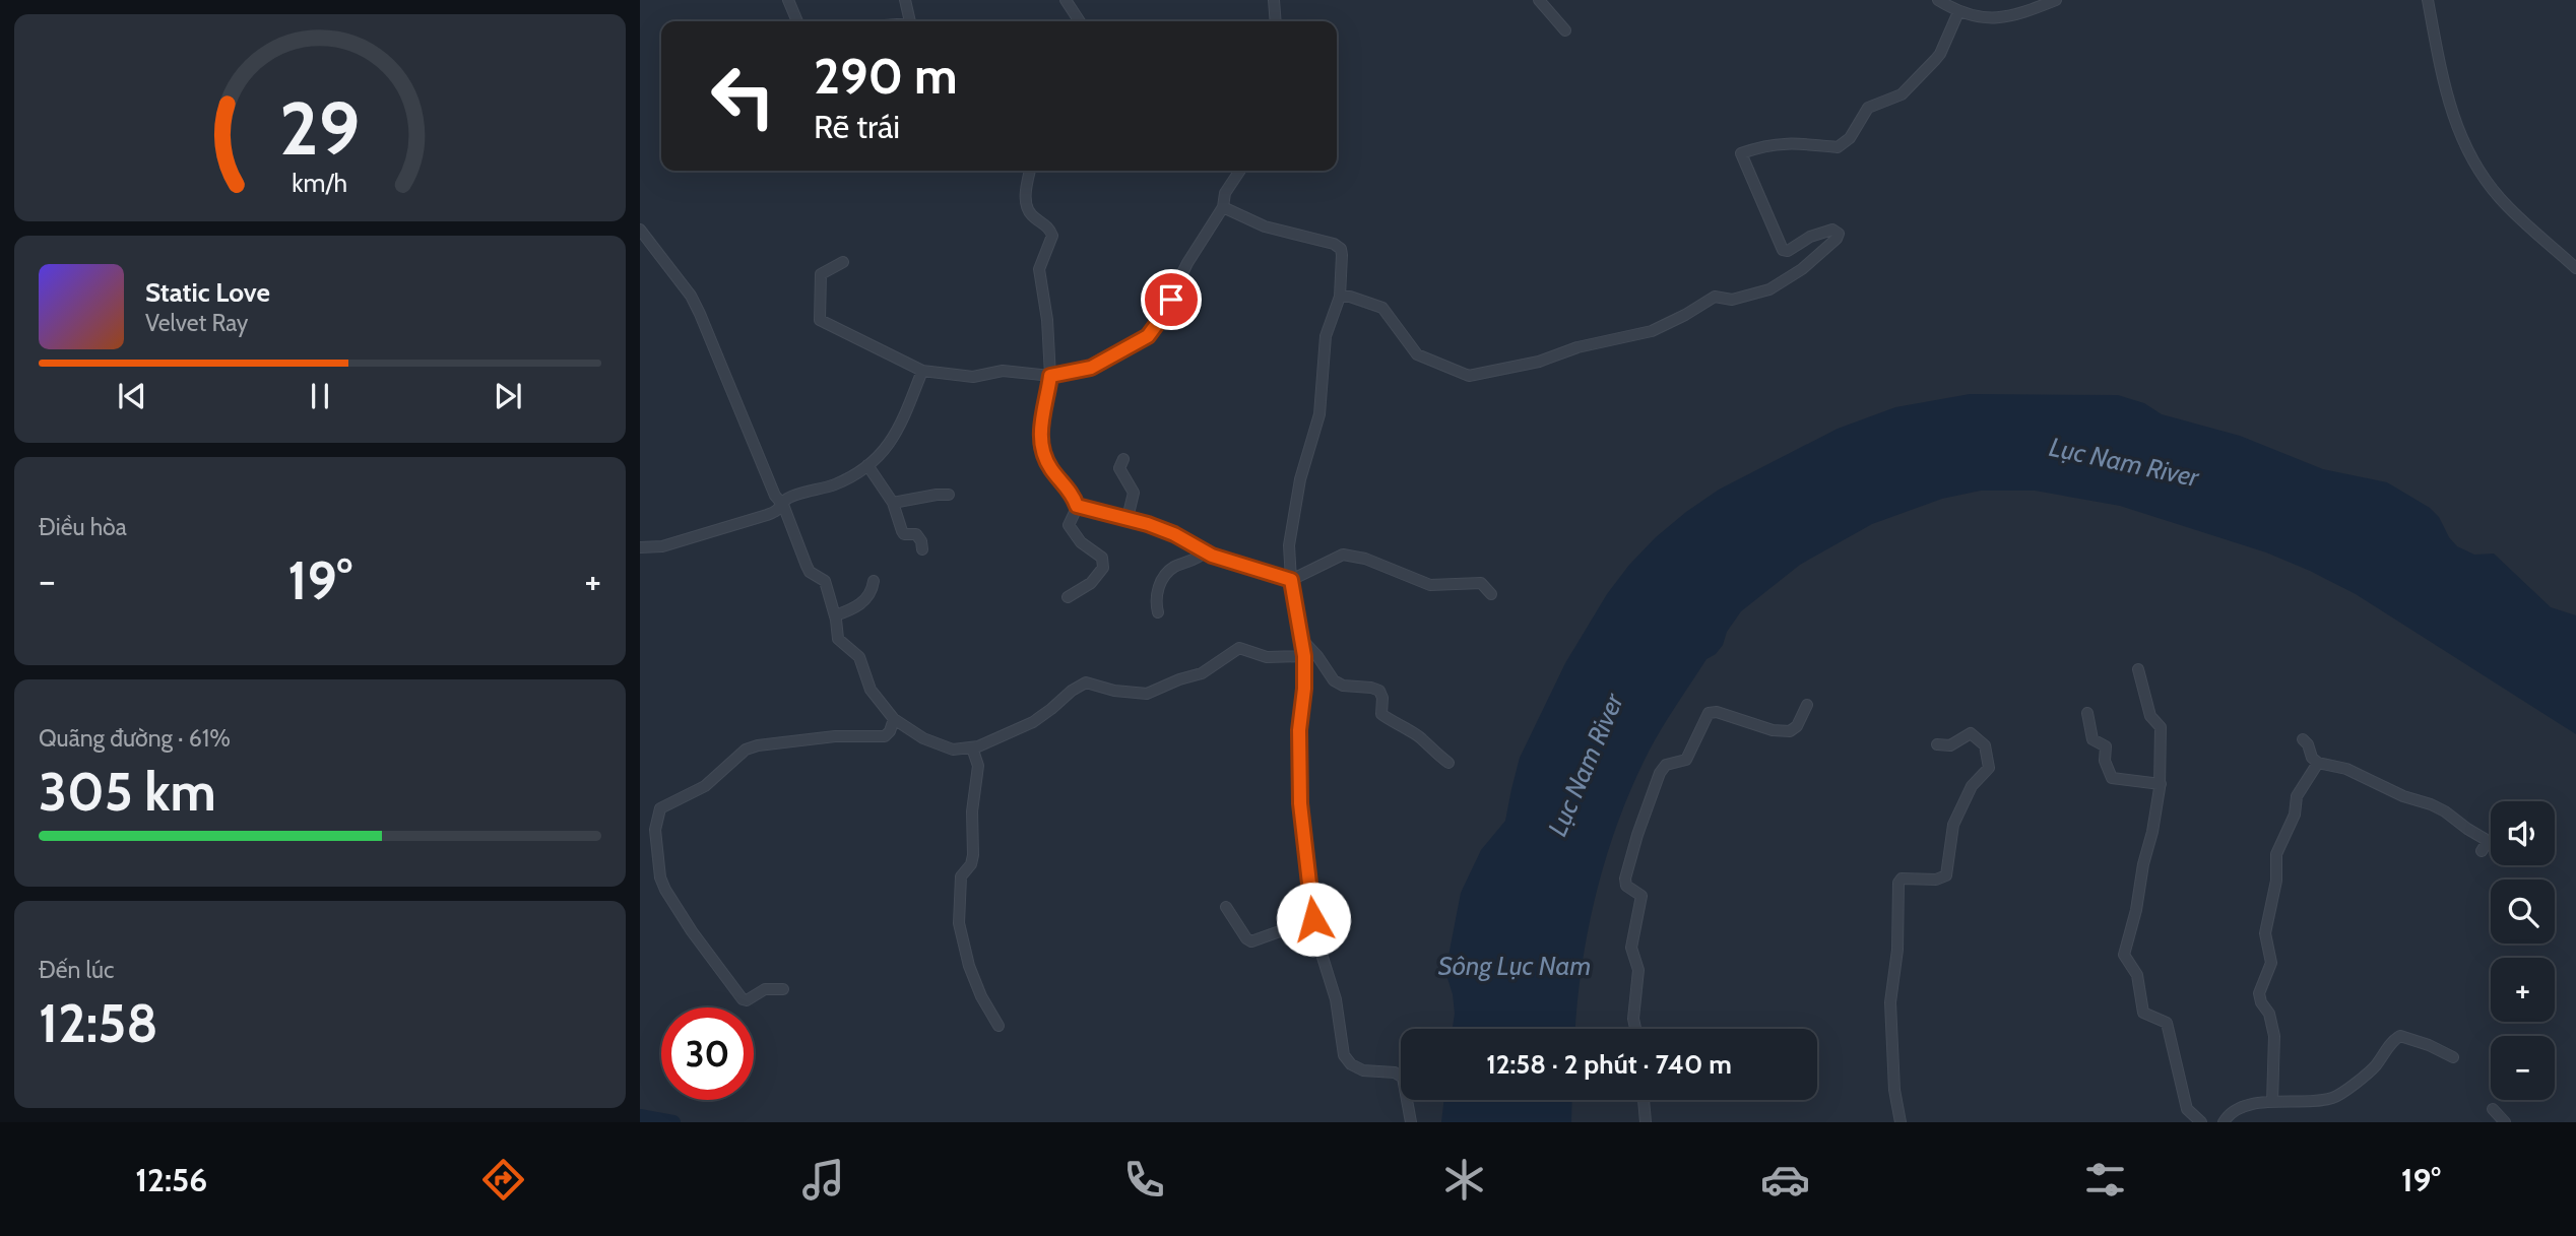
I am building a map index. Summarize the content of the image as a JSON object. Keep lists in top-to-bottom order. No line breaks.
{"water":["Lục Nam River","Sông Lục Nam"],"page":{"turn":["290 m","Rẽ trái"],"song":["Static Love","Velvet Ray"],"tile":["Điều hòa",["Quãng đường · 61%","305 km"],["Đến lúc","12:58"]],"heat":["−","19°","+"],"map_buttons":["+","−"],"limit":"30","trip":"12:58 · 2 phút · 740 m","tabs":["12:56","19°"],"gauge":["29","km/h"]}}
